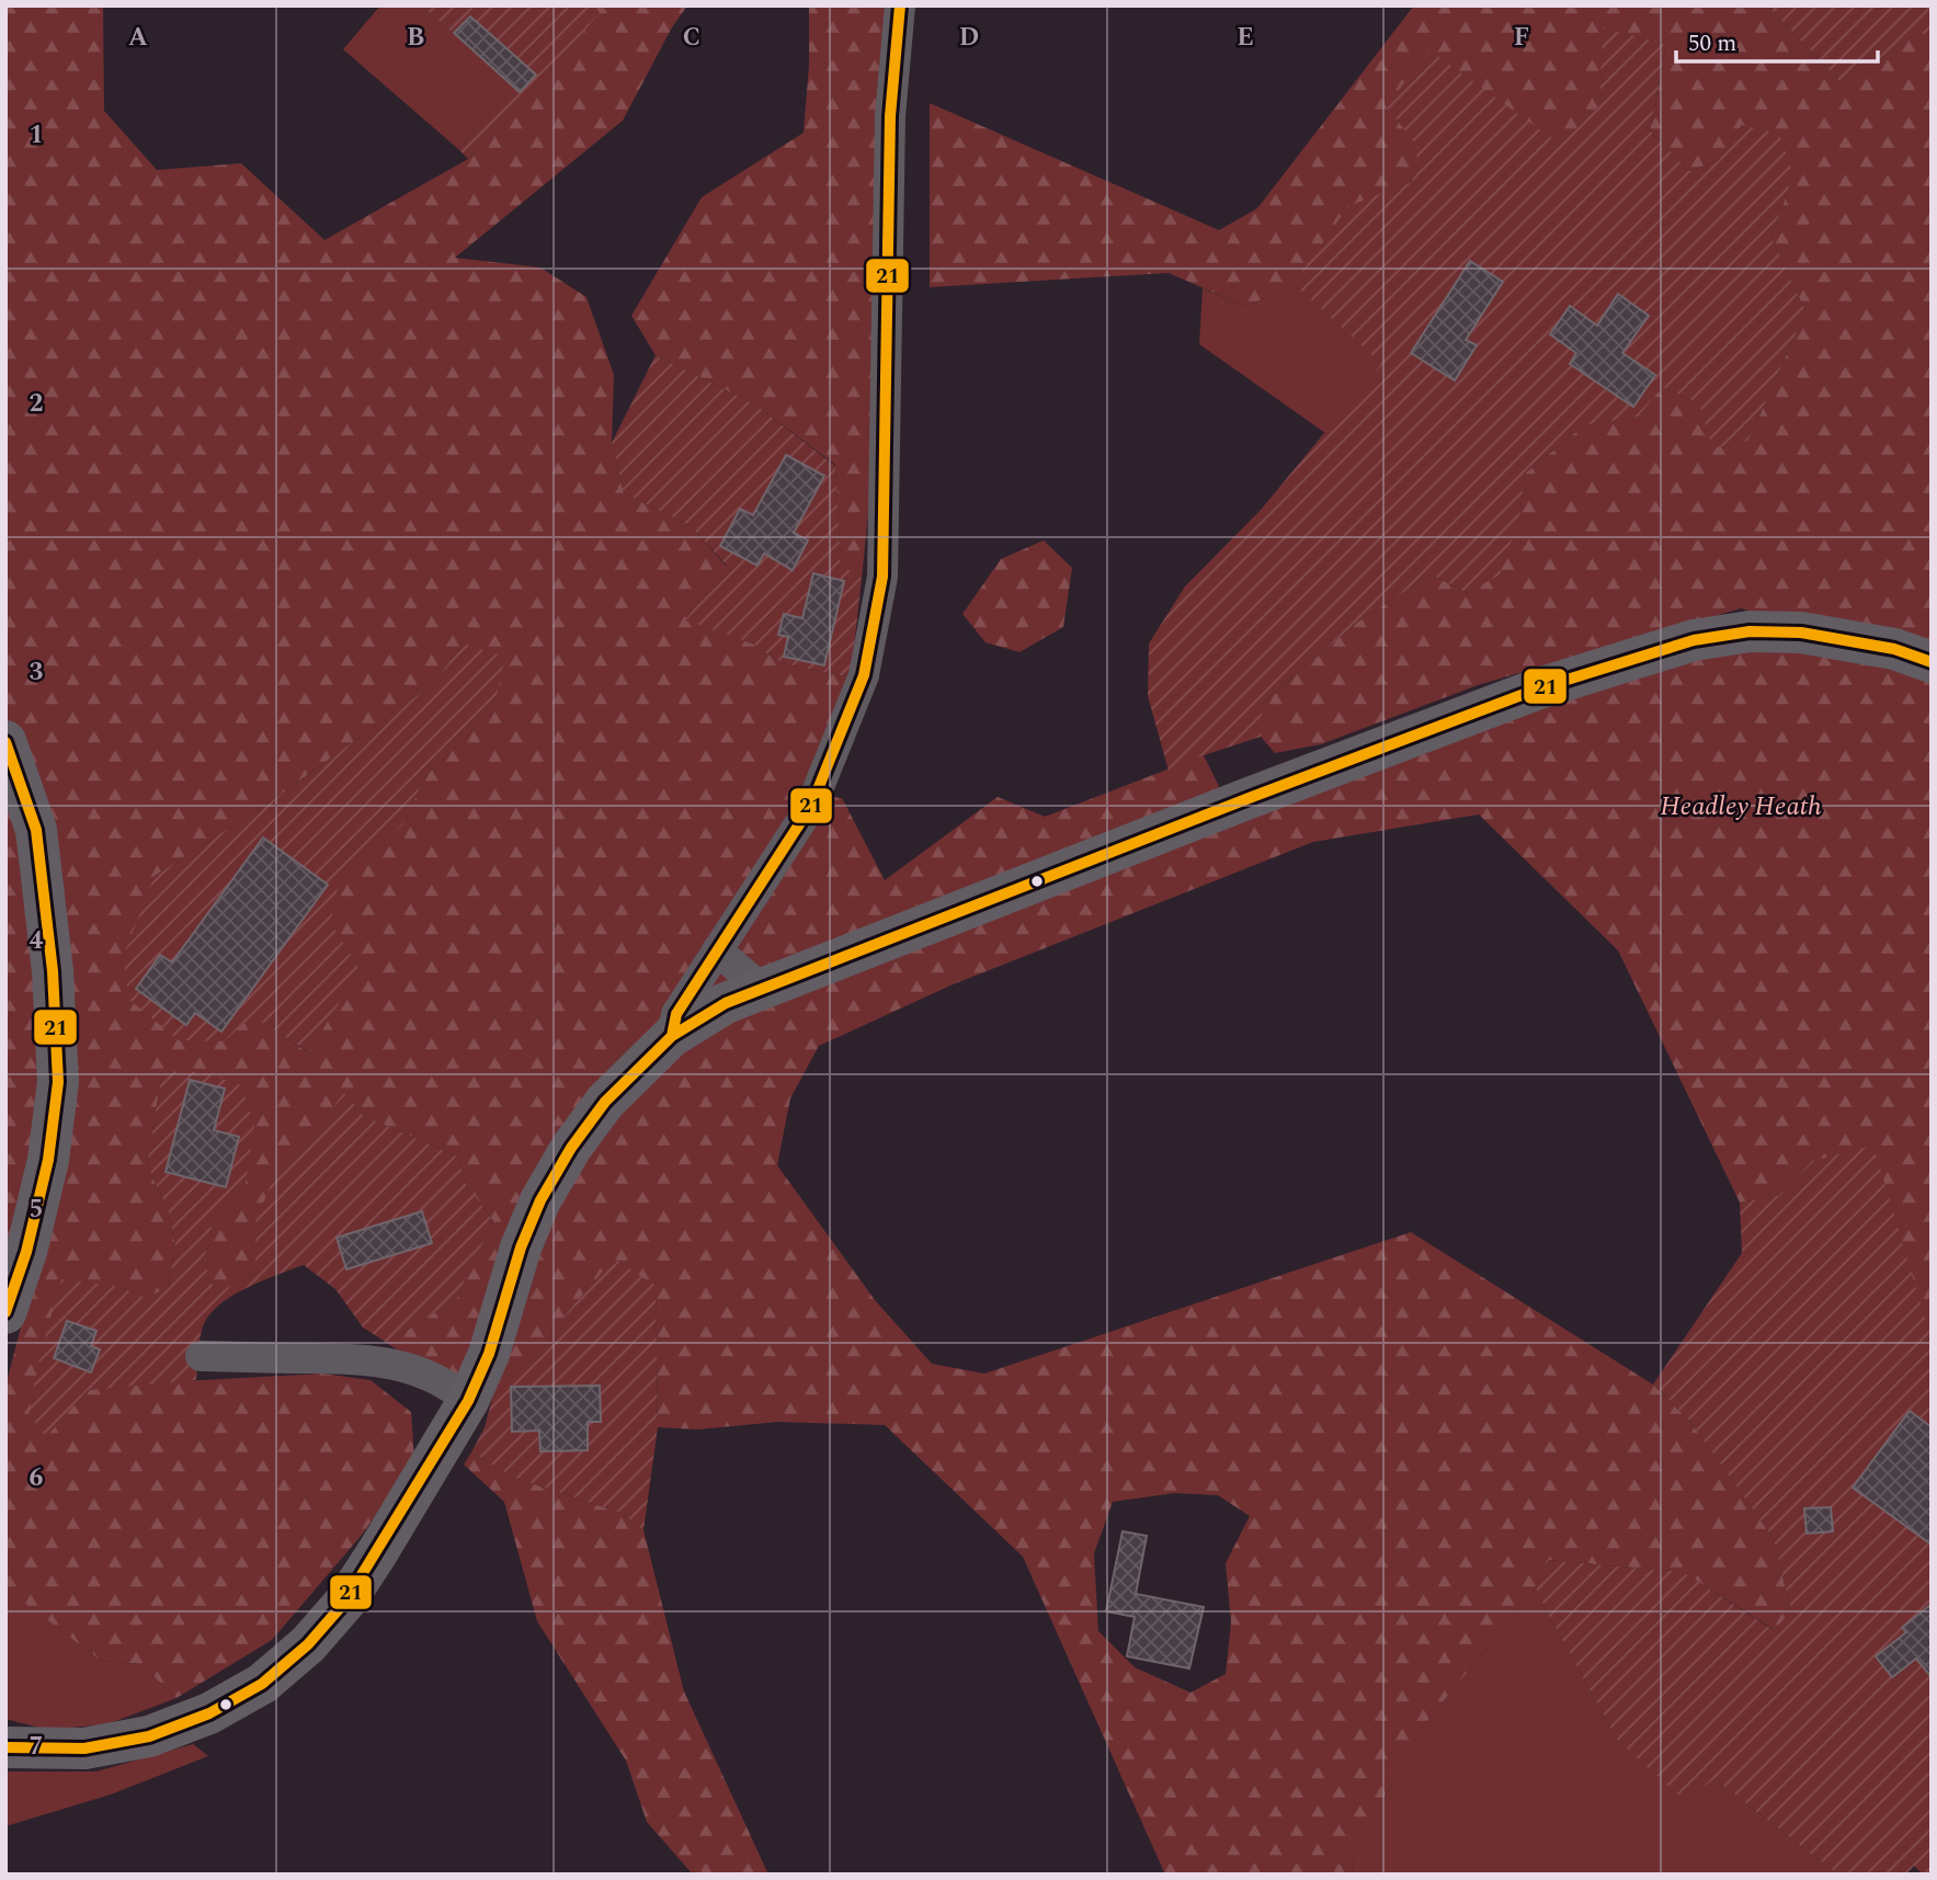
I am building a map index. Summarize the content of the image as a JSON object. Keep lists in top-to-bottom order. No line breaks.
{"parks":["Headley Heath"],"lines":["transit line 21"],"scale_bar":"50 m","grid":{"columns":["A","B","C","D","E","F"],"rows":["1","2","3","4","5","6","7"]}}
